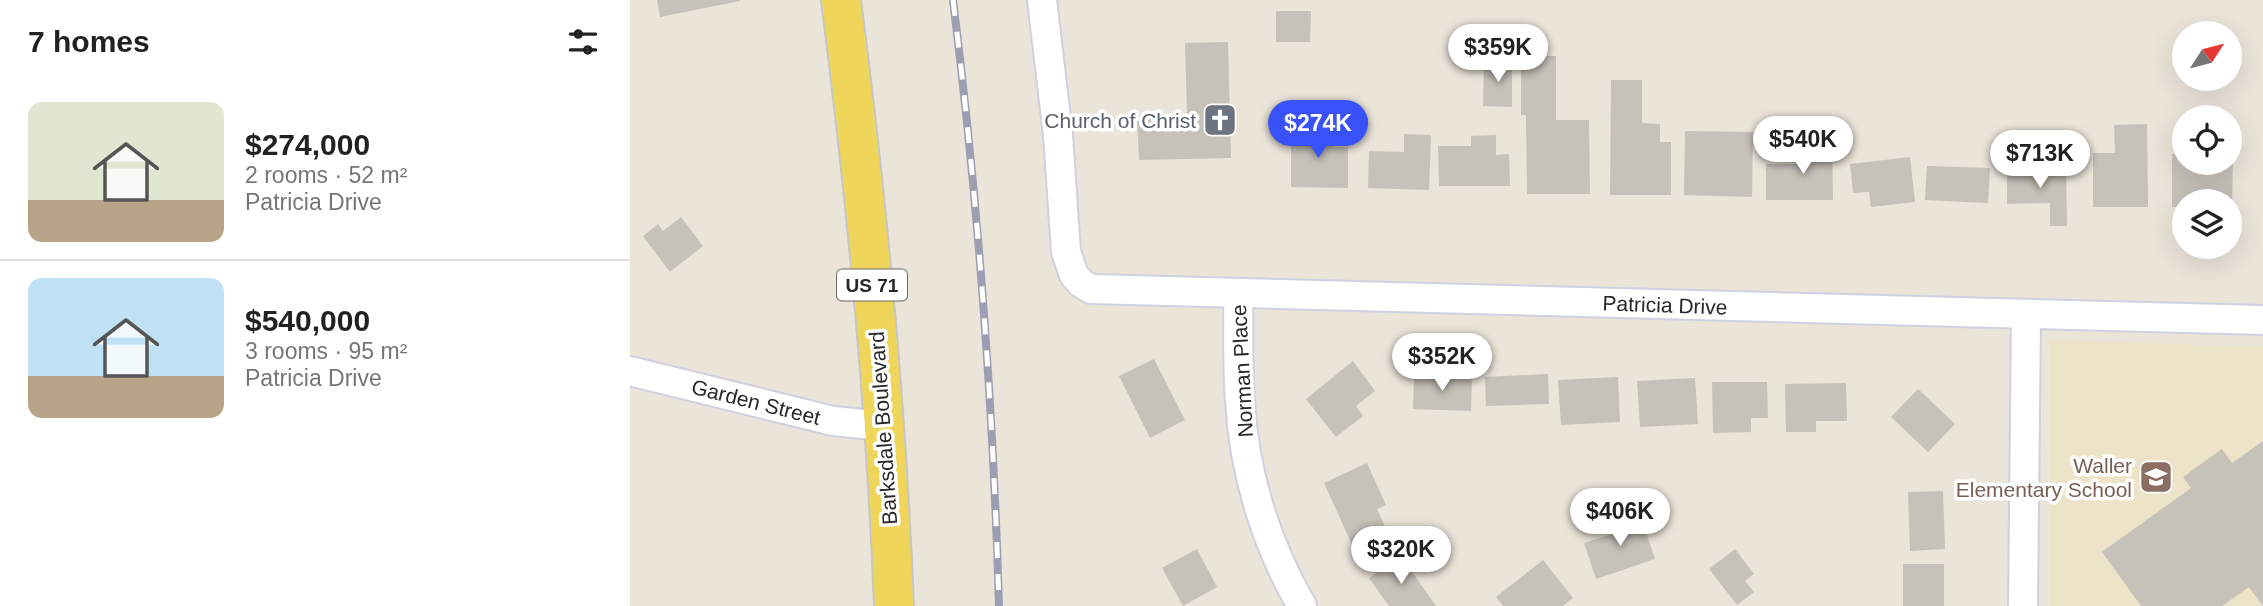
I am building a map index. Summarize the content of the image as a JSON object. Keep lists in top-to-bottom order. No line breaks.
{"streets":{"main road":["US 71","Barksdale Boulevard"],"street":["Patricia Drive","Norman Place","Garden Street"]},"crossings":[["Patricia Drive","Norman Place"],["Garden Street","Barksdale Boulevard"]],"places":{"church":["Church of Christ"],"school or university":["Waller Elementary School"]},"north":"top right","page":{"heading":"7 homes","price":["$359K","$274K","$540K","$713K","$352K","$406K","$320K"],"list":[{"name":"$274,000","note":"2 rooms · 52 m² · Patricia Drive"},{"name":"$540,000","note":"3 rooms · 95 m² · Patricia Drive"}]}}
